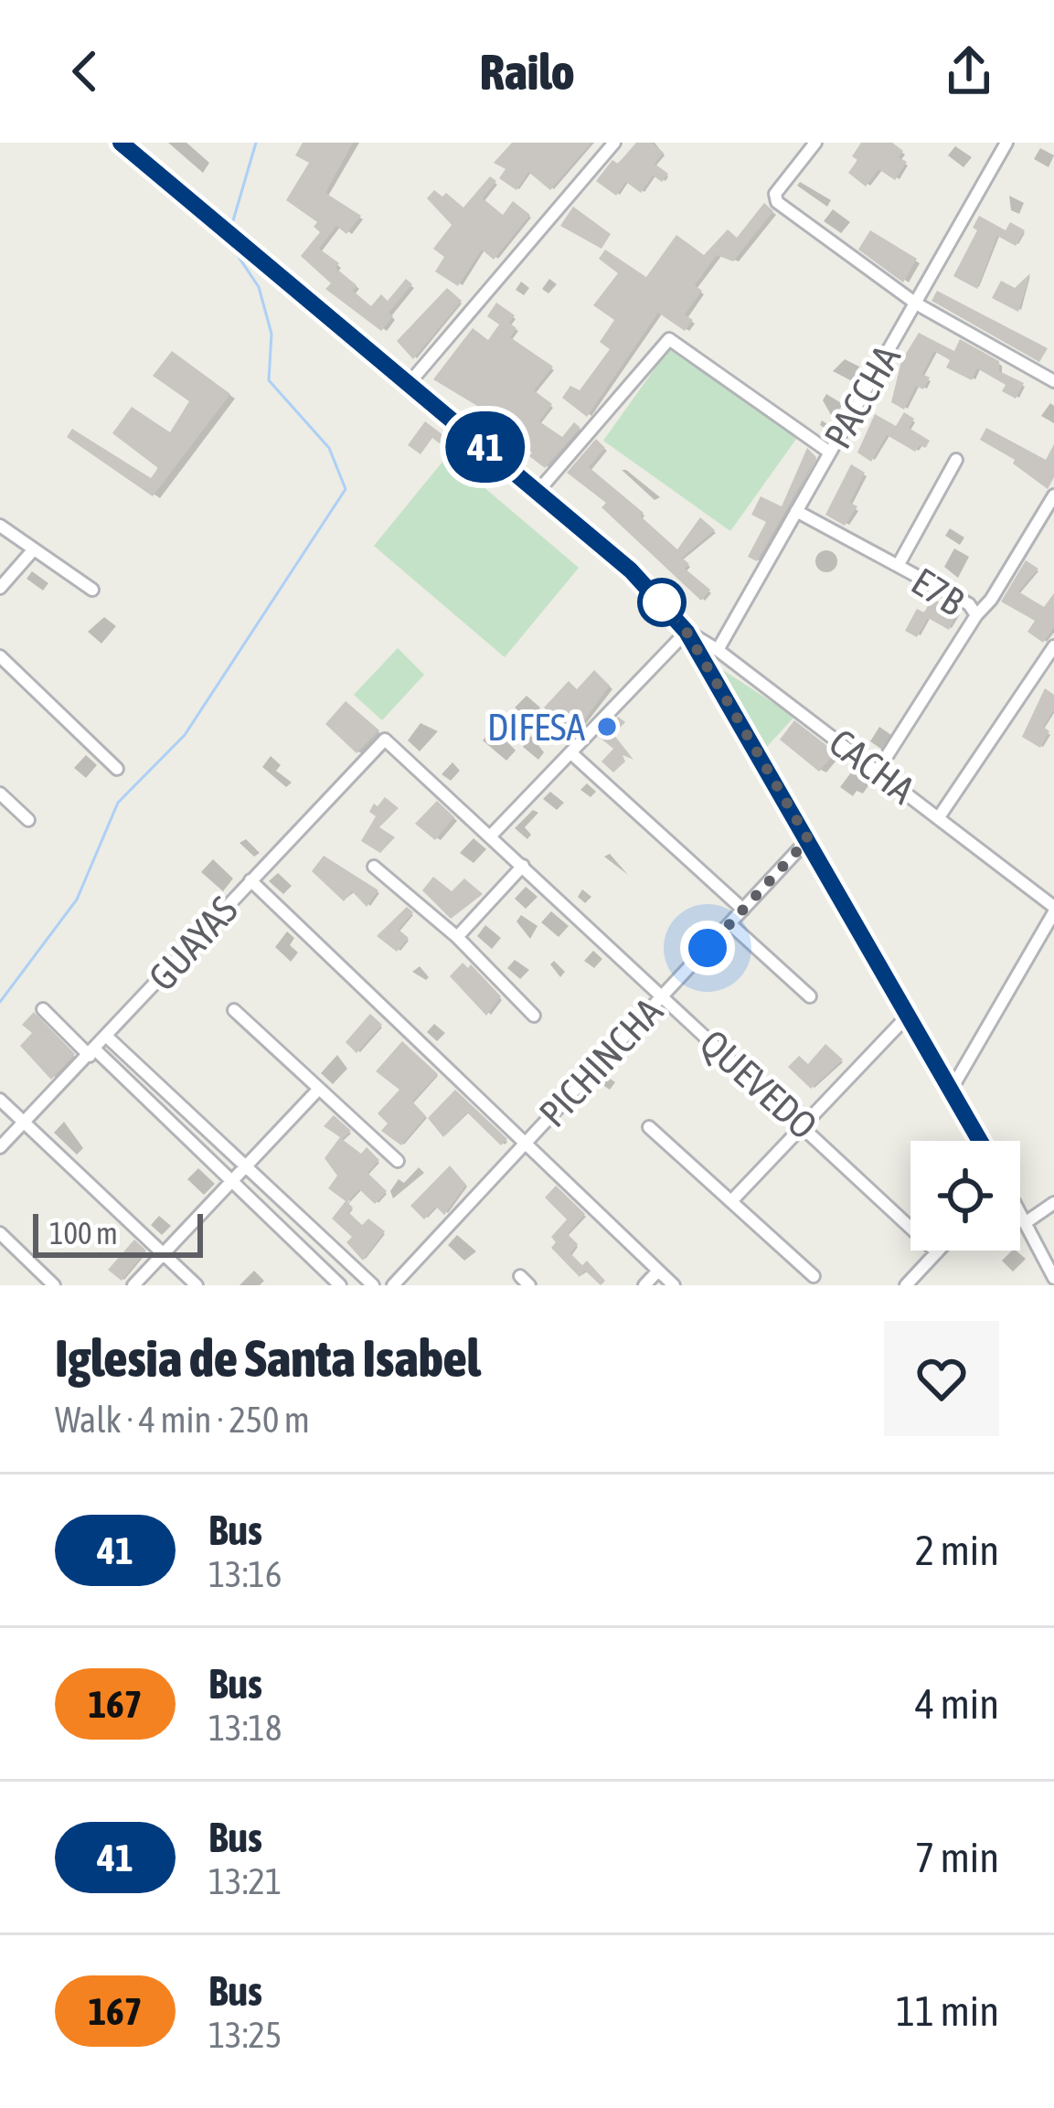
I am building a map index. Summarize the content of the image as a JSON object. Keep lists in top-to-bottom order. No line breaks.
{"streets":{"street":["PACCHA","E7B","CACHA","GUAYAS","PICHINCHA","QUEVEDO"]},"crossings":[["PACCHA","E7B"],["PACCHA","CACHA"],["E7B","CACHA"],["GUAYAS","QUEVEDO"],["PICHINCHA","QUEVEDO"]],"places":["DIFESA"],"lines":["bus line 41"],"scale_bar":"100 m","page":{"header":"Railo","on_map":"41","scale":"100 m","heading":["Iglesia de Santa Isabel","Walk · 4 min · 250 m"],"list":[{"mark":"41","name":"Bus","note":"13:16","value":"2 min"},{"mark":"167","name":"Bus","note":"13:18","value":"4 min"},{"mark":"41","name":"Bus","note":"13:21","value":"7 min"},{"mark":"167","name":"Bus","note":"13:25","value":"11 min"}]}}
